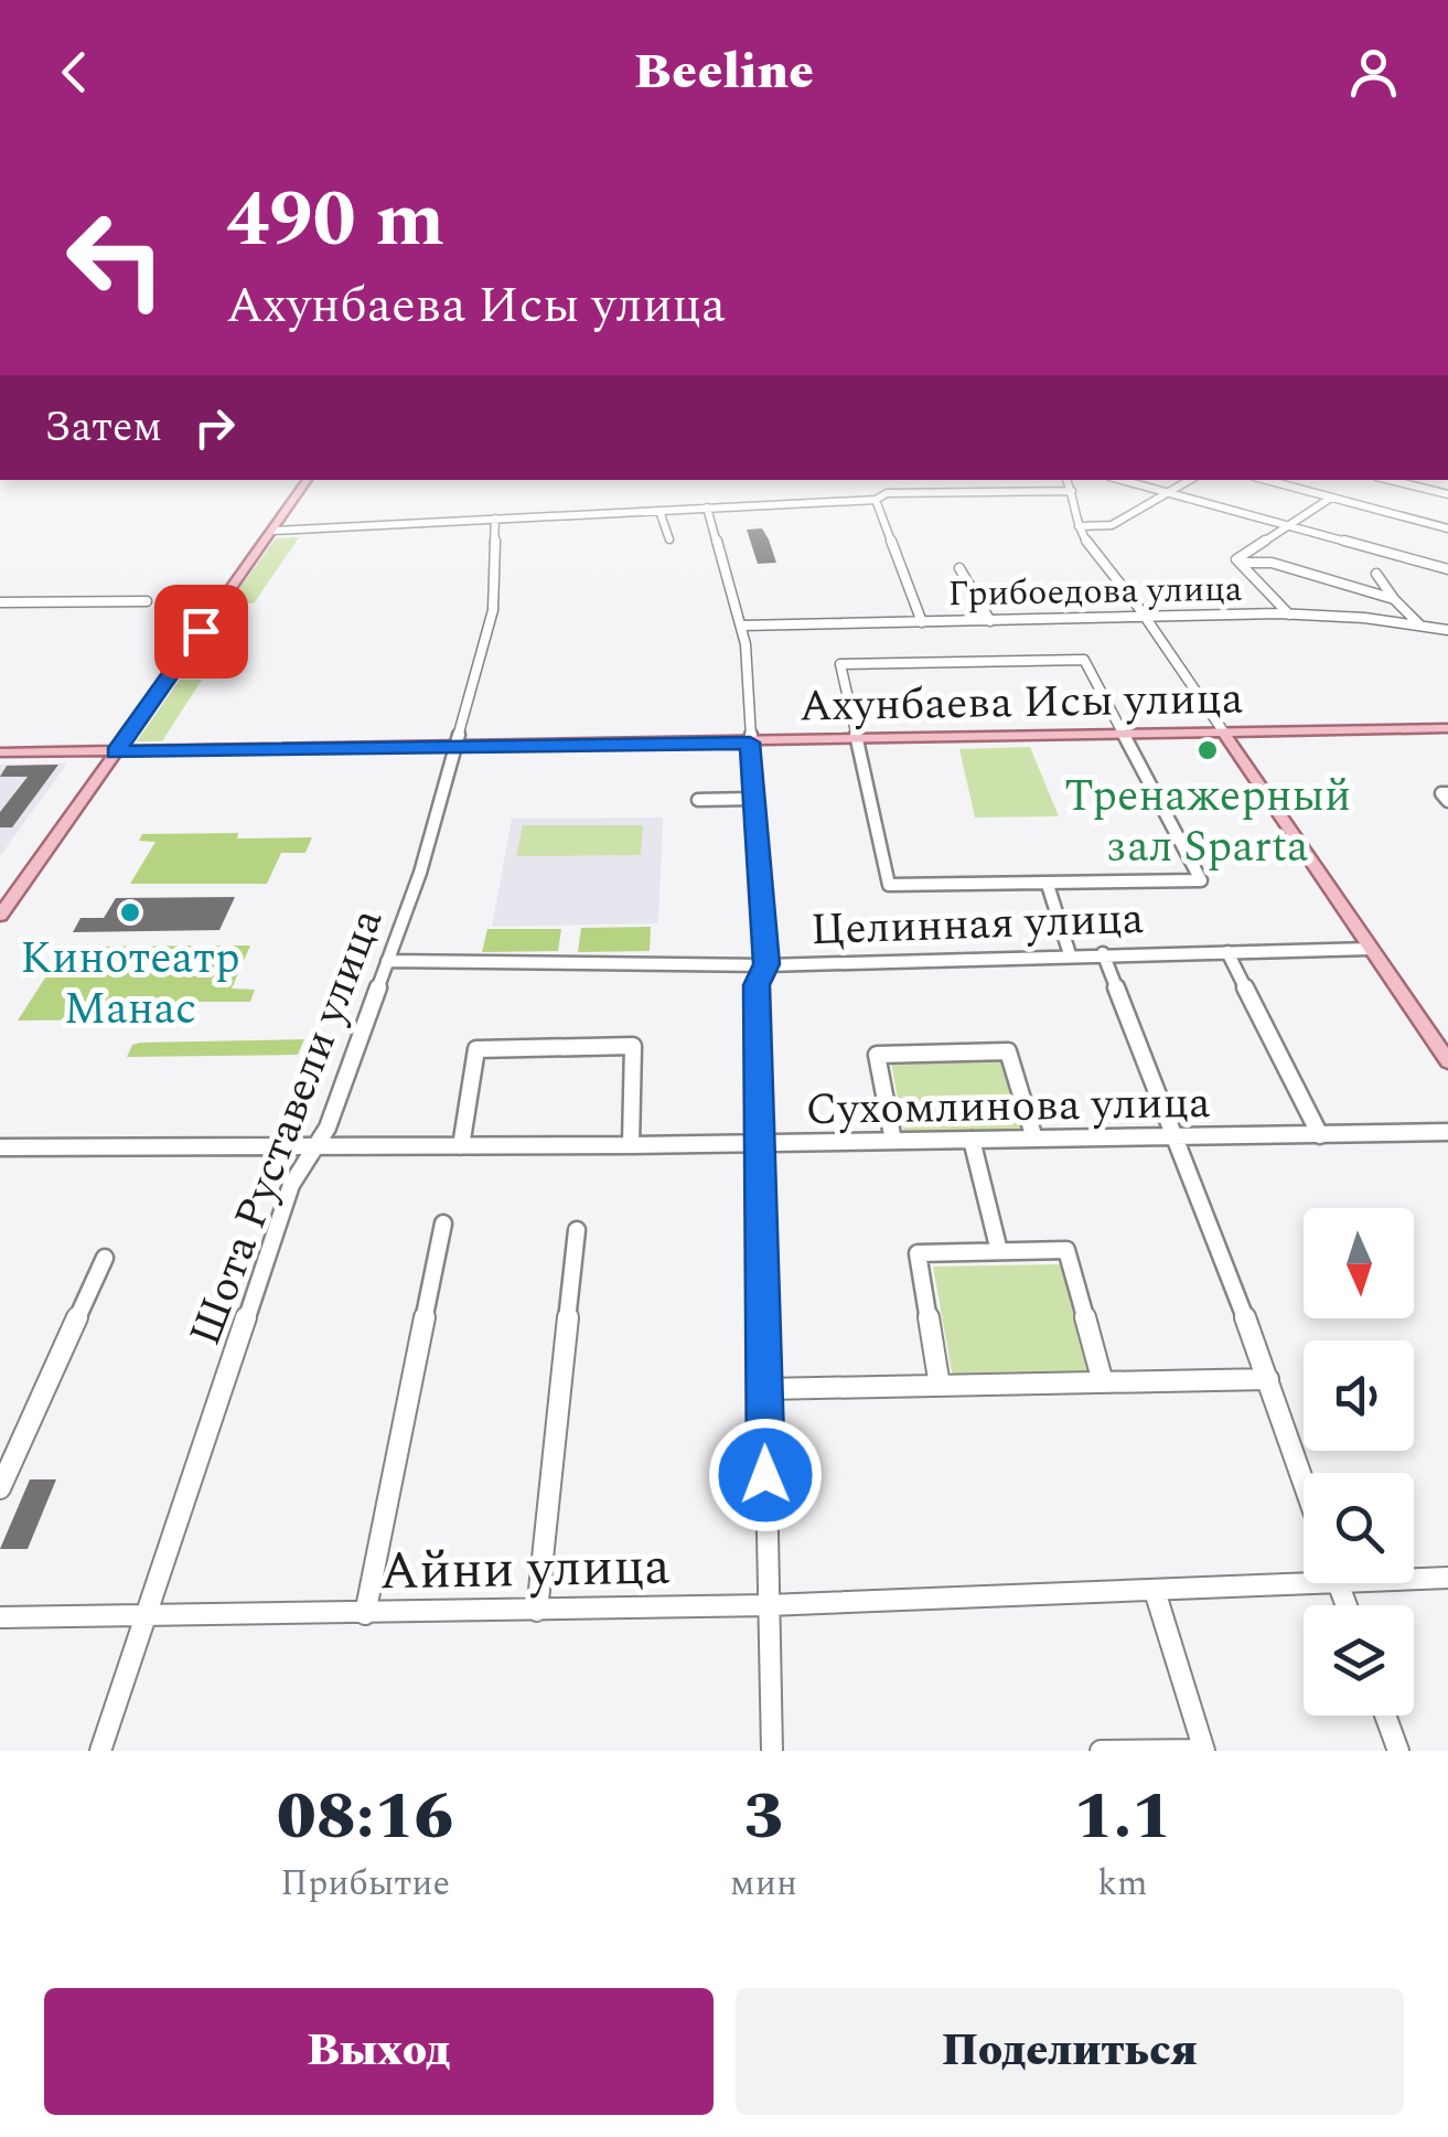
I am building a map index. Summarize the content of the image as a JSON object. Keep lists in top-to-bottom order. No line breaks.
{"streets":{"main road":["Ахунбаева Исы улица"],"street":["Грибоедова улица","Целинная улица","Сухомлинова улица","Шота Руставели улица","Айни улица"]},"crossings":[["Ахунбаева Исы улица","Шота Руставели улица"],["Целинная улица","Шота Руставели улица"],["Сухомлинова улица","Шота Руставели улица"],["Шота Руставели улица","Айни улица"]],"places":["Тренажерный зал Sparta","Кинотеатр Манас"],"north":"bottom","page":{"header":"Beeline","turn":["490 m","Ахунбаева Исы улица"],"then":"Затем","eta":["08:16","Прибытие","3","мин","1.1","km"],"buttons":["Выход","Поделиться"]}}
